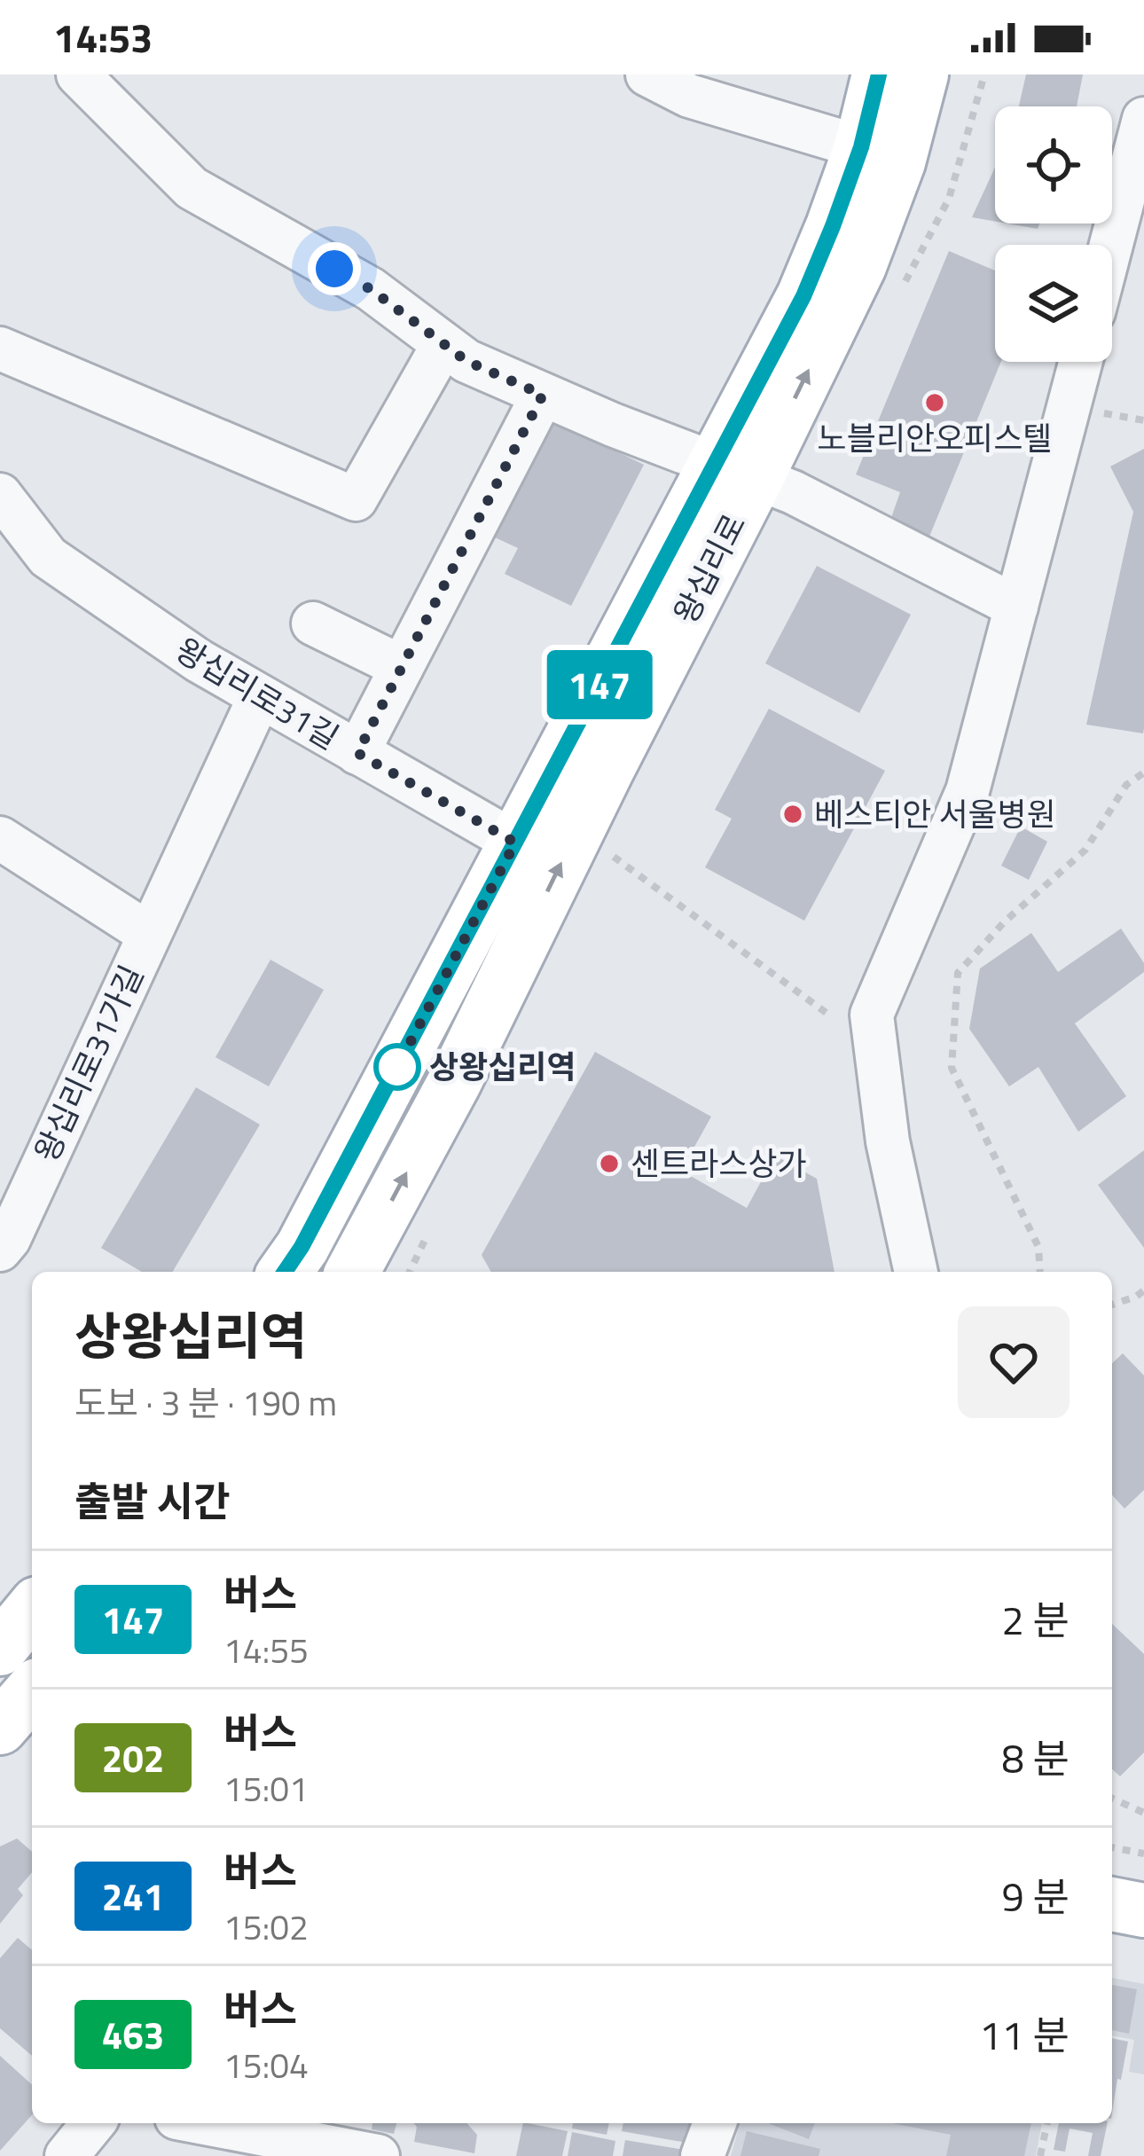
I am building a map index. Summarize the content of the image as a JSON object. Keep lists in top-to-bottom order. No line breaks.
{"streets":{"main road":["왕십리로"],"street":["왕십리로31길","왕십리로31가길"]},"crossings":[["왕십리로","왕십리로31길"],["왕십리로31길","왕십리로31가길"]],"places":["노블리안오피스텔","베스티안 서울병원","상왕십리역","센트라스상가"],"lines":["bus line 147"],"page":{"status":"14:53","on_map":"147","heading":[["상왕십리역","도보 · 3 분 · 190 m"],"출발 시간"],"list":[{"mark":"147","name":"버스","note":"14:55","value":"2 분"},{"mark":"202","name":"버스","note":"15:01","value":"8 분"},{"mark":"241","name":"버스","note":"15:02","value":"9 분"},{"mark":"463","name":"버스","note":"15:04","value":"11 분"}]}}
